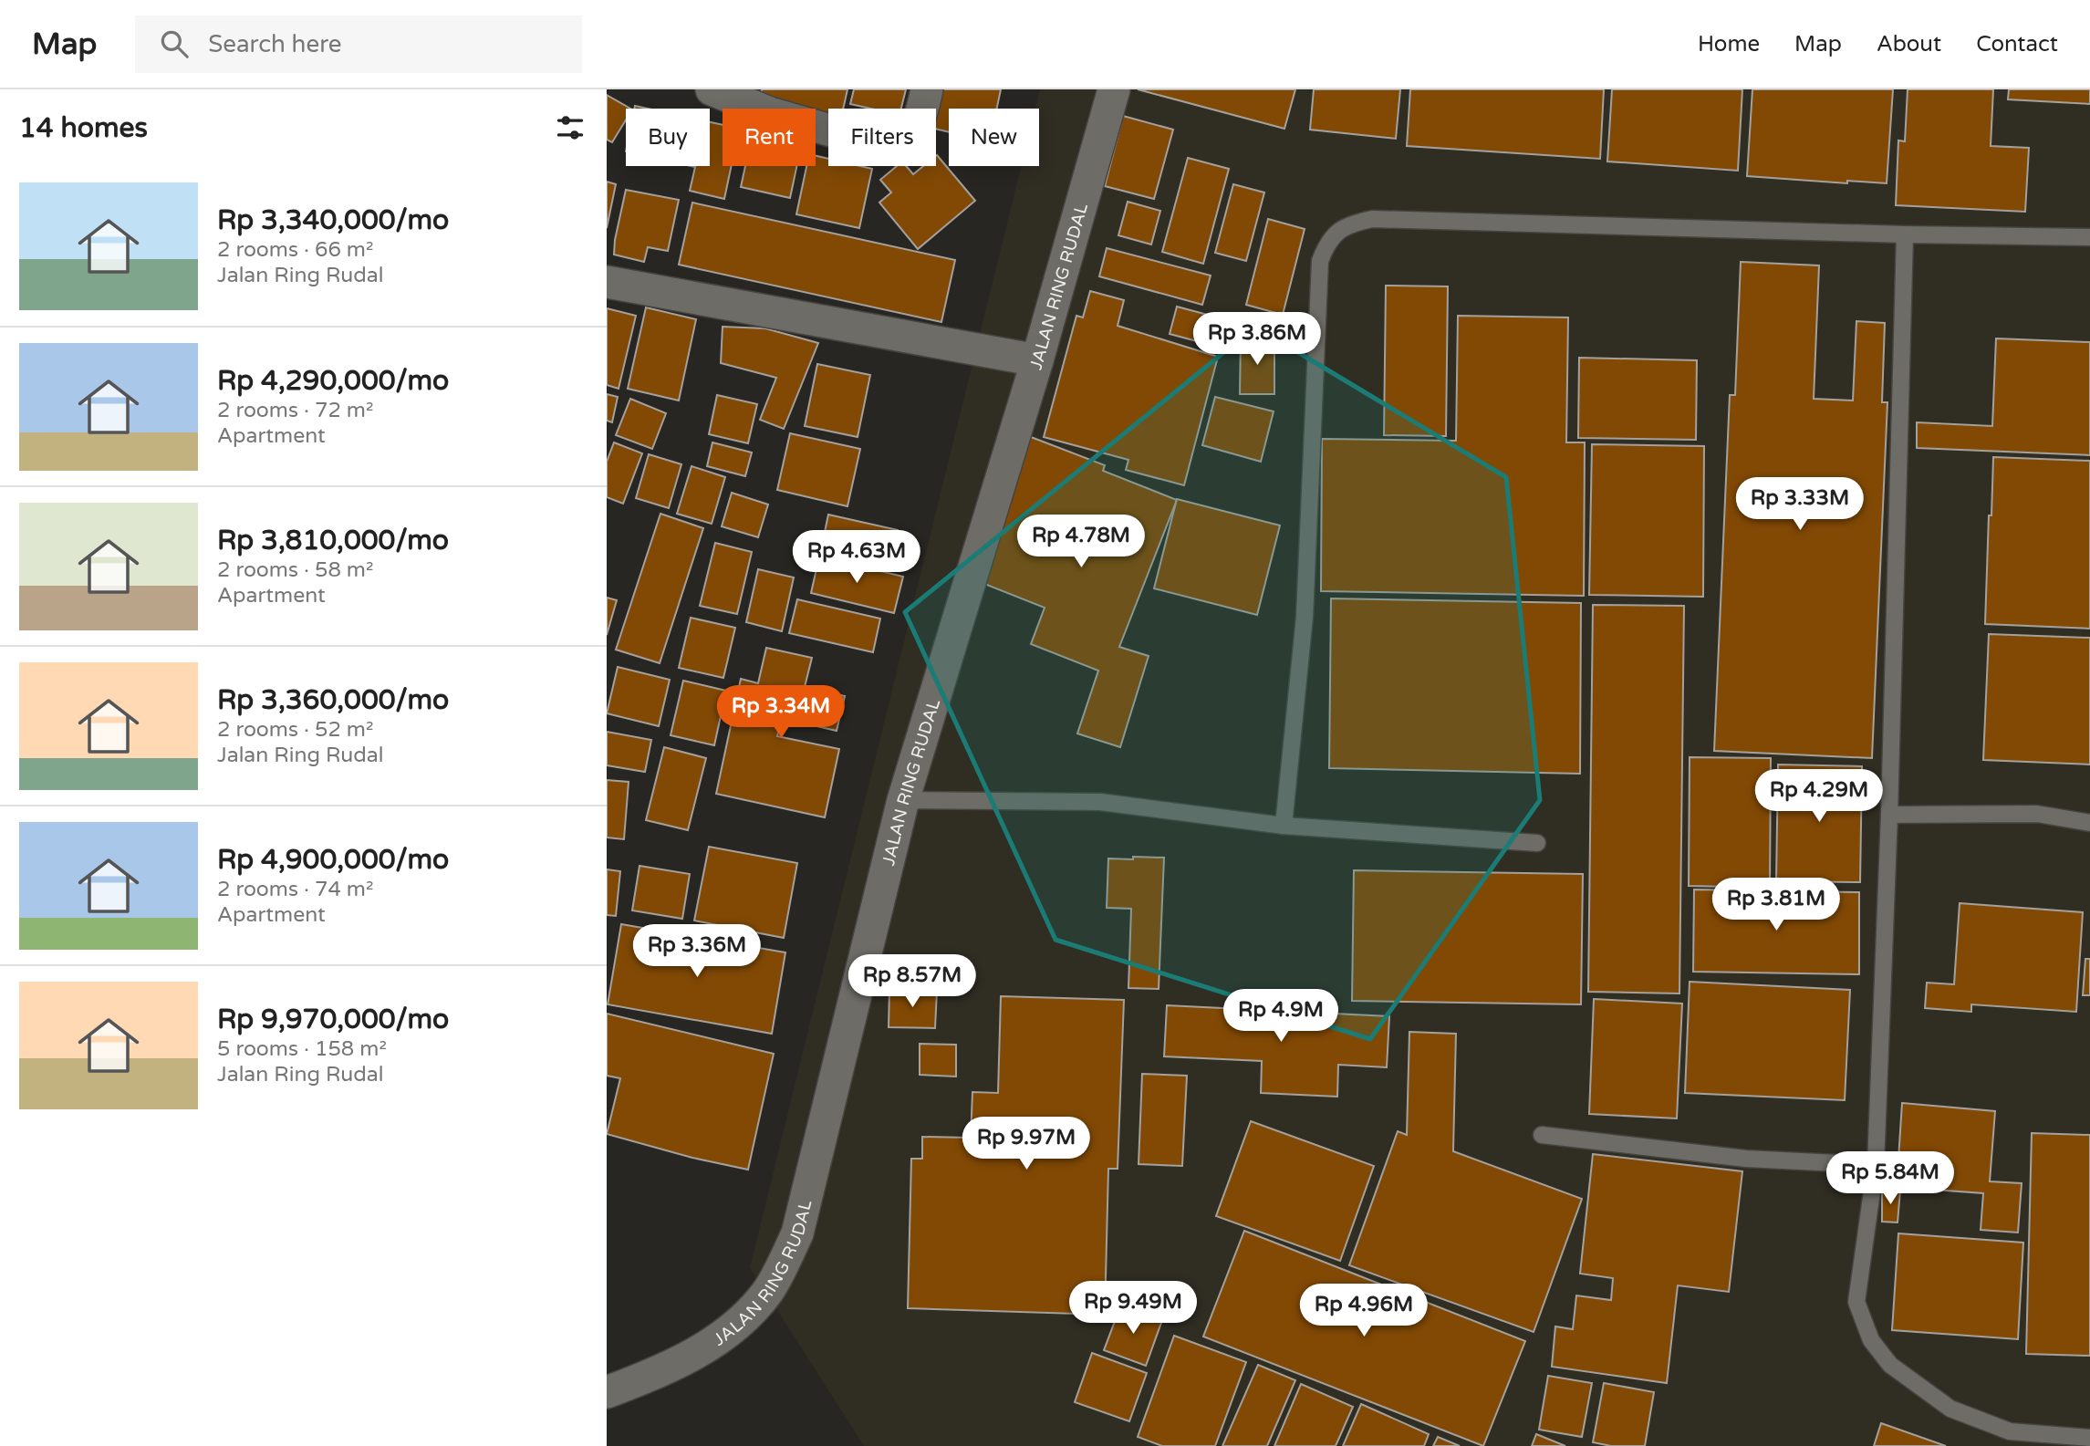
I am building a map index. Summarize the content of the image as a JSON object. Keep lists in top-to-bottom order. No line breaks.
{"streets":{"street":["JALAN RING RUDAL"]},"page":{"header":"Map","search":"Search here","nav":["Home","Map","About","Contact"],"heading":"14 homes","chip":["Buy","Rent","Filters","New"],"list":[{"name":"Rp 3,340,000/mo","note":"2 rooms · 66 m² · Jalan Ring Rudal"},{"name":"Rp 4,290,000/mo","note":"2 rooms · 72 m² · Apartment"},{"name":"Rp 3,810,000/mo","note":"2 rooms · 58 m² · Apartment"},{"name":"Rp 3,360,000/mo","note":"2 rooms · 52 m² · Jalan Ring Rudal"},{"name":"Rp 4,900,000/mo","note":"2 rooms · 74 m² · Apartment"},{"name":"Rp 9,970,000/mo","note":"5 rooms · 158 m² · Jalan Ring Rudal"}],"price":["Rp 3.86M","Rp 3.33M","Rp 4.78M","Rp 4.63M","Rp 3.34M","Rp 4.29M","Rp 3.81M","Rp 3.36M","Rp 8.57M","Rp 4.9M","Rp 9.97M","Rp 5.84M","Rp 9.49M","Rp 4.96M"]}}
